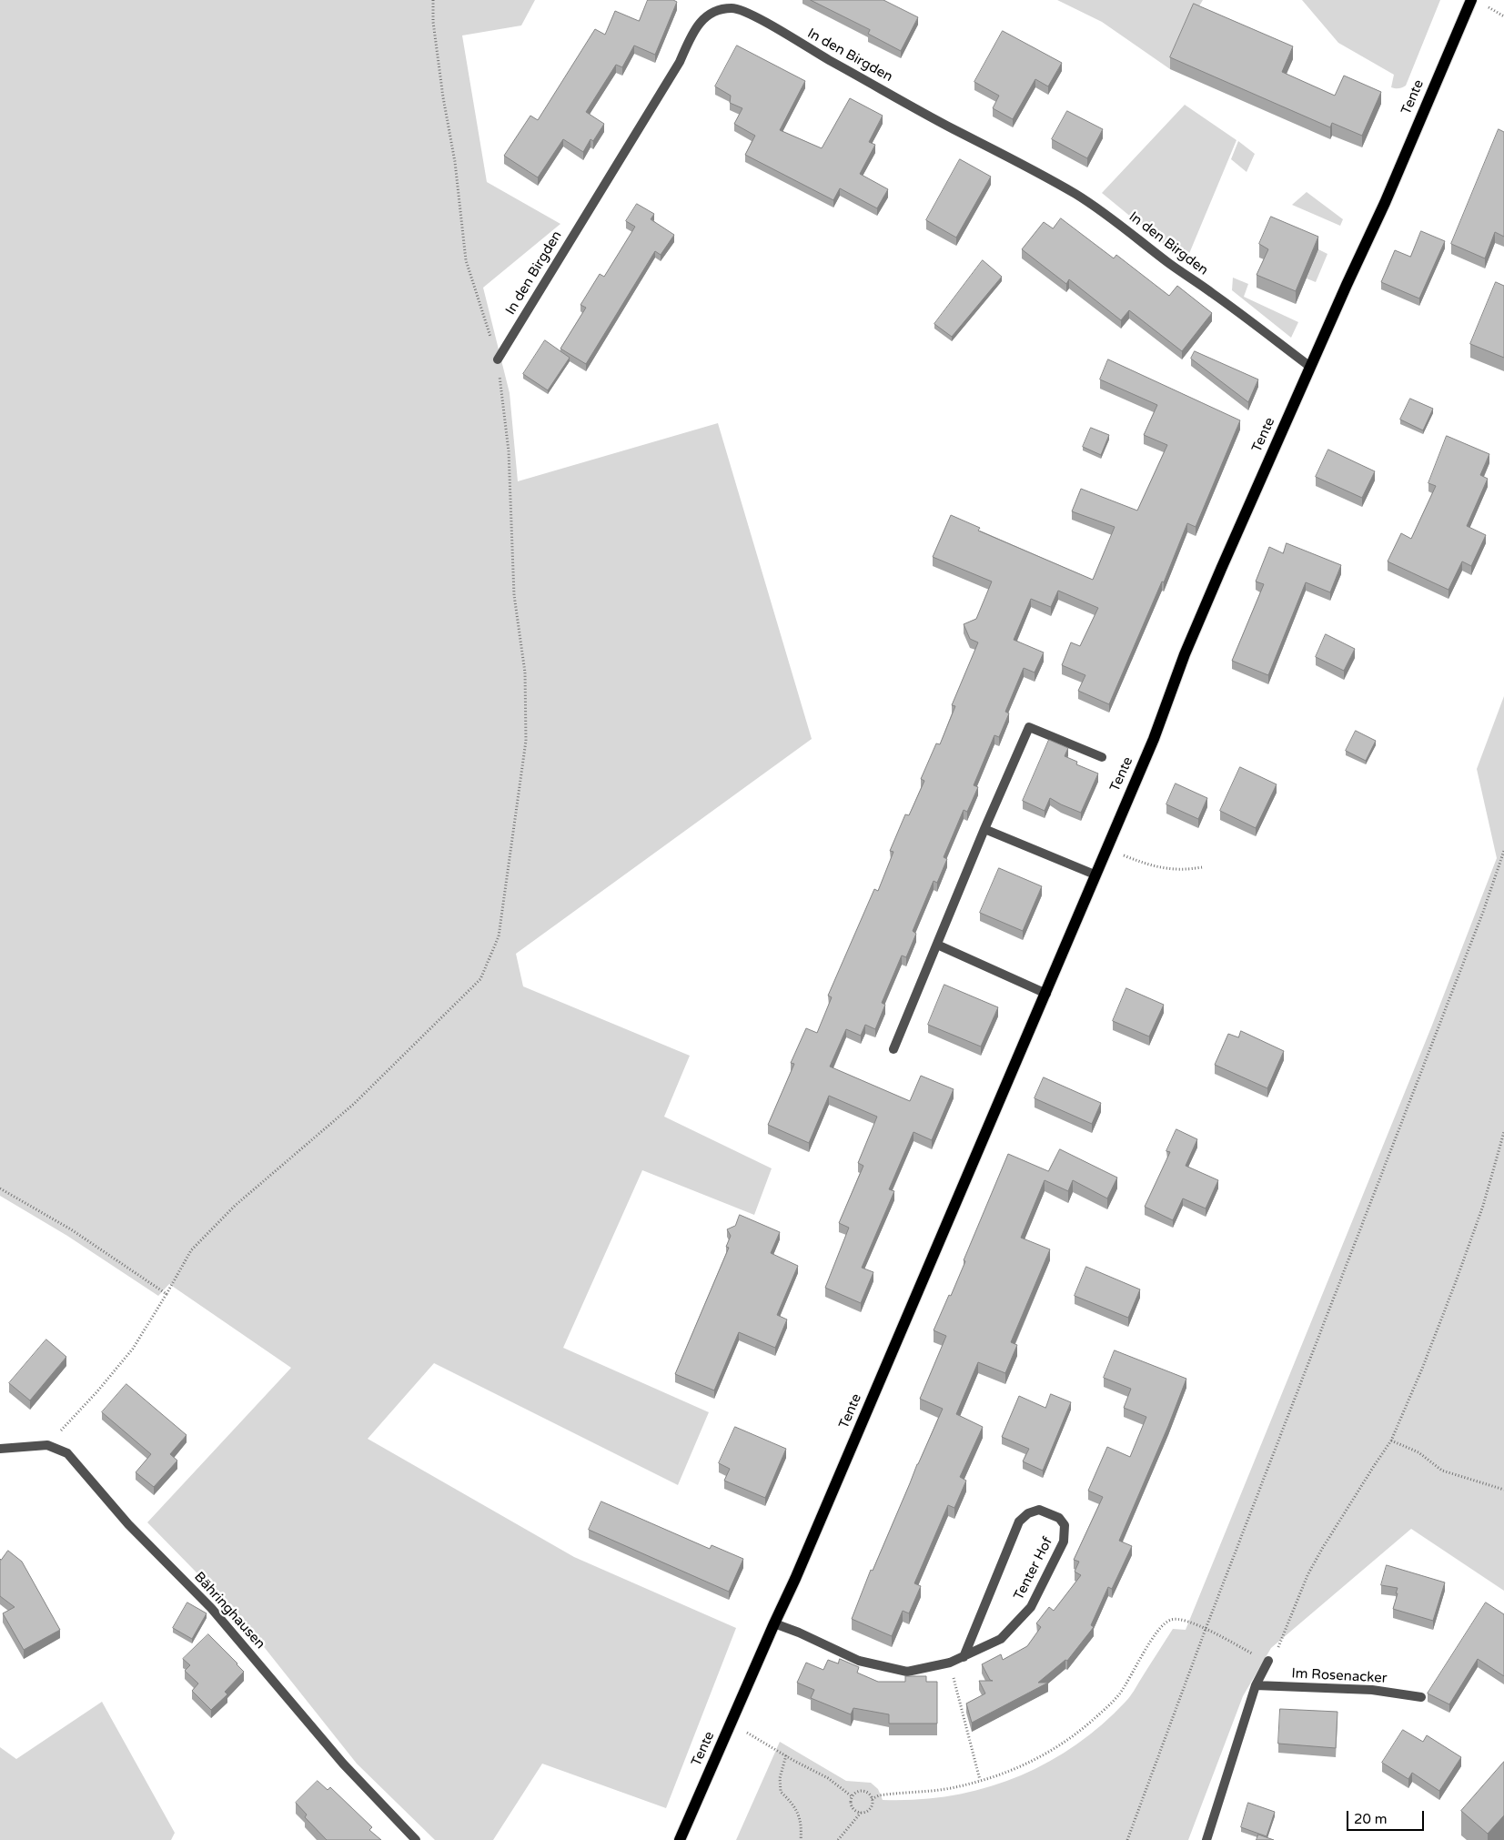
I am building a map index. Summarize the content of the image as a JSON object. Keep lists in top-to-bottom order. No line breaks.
{"streets":{"main road":["Tente"],"street":["In den Birgden","Tenter Hof","Bähringhausen","Im Rosenacker"]},"crossings":[["In den Birgden","Tente"],["Tente","Tenter Hof"]],"scale_bar":"20 m"}
